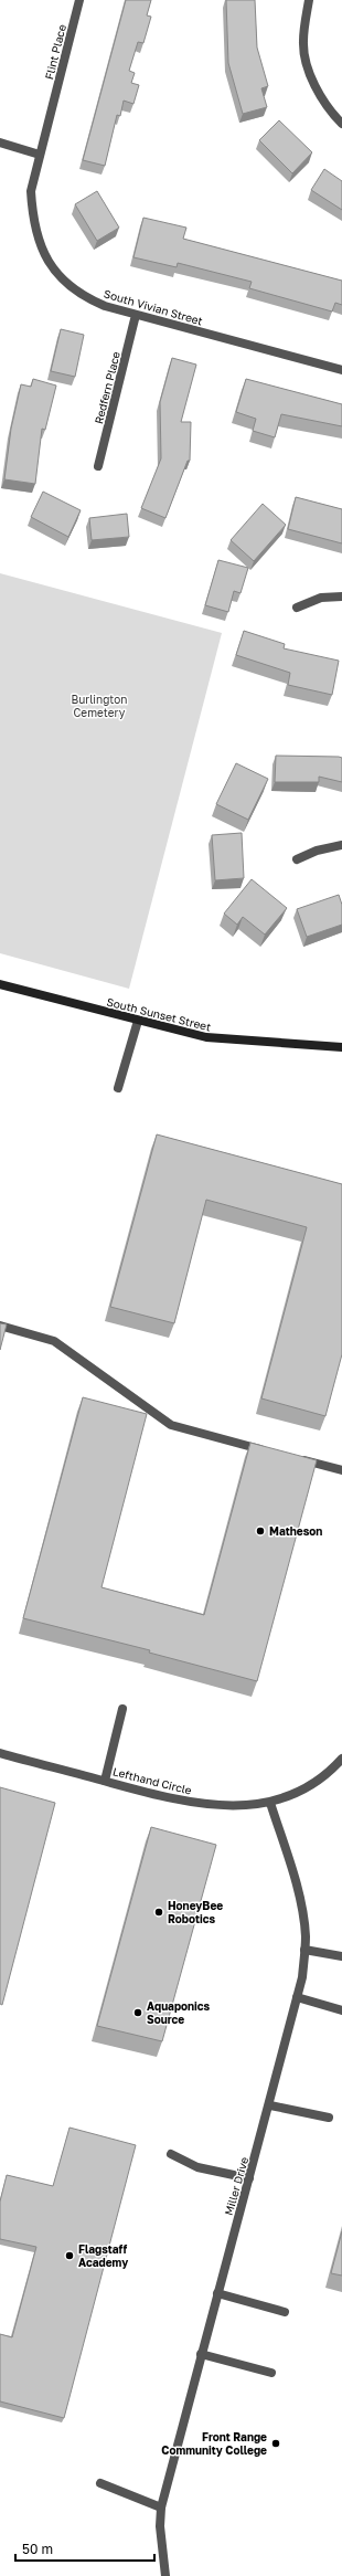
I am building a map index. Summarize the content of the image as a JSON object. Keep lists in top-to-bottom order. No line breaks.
{"streets":{"street":["Flint Place","South Vivian Street","Redfern Place","South Sunset Street","Lefthand Circle","Miller Drive"]},"crossings":[["Flint Place","South Vivian Street"],["South Vivian Street","Redfern Place"],["Lefthand Circle","Miller Drive"]],"parks":["Burlington Cemetery"],"places":["Matheson","HoneyBee Robotics","Aquaponics Source","Flagstaff Academy","Front Range Community College"],"scale_bar":"50 m"}
